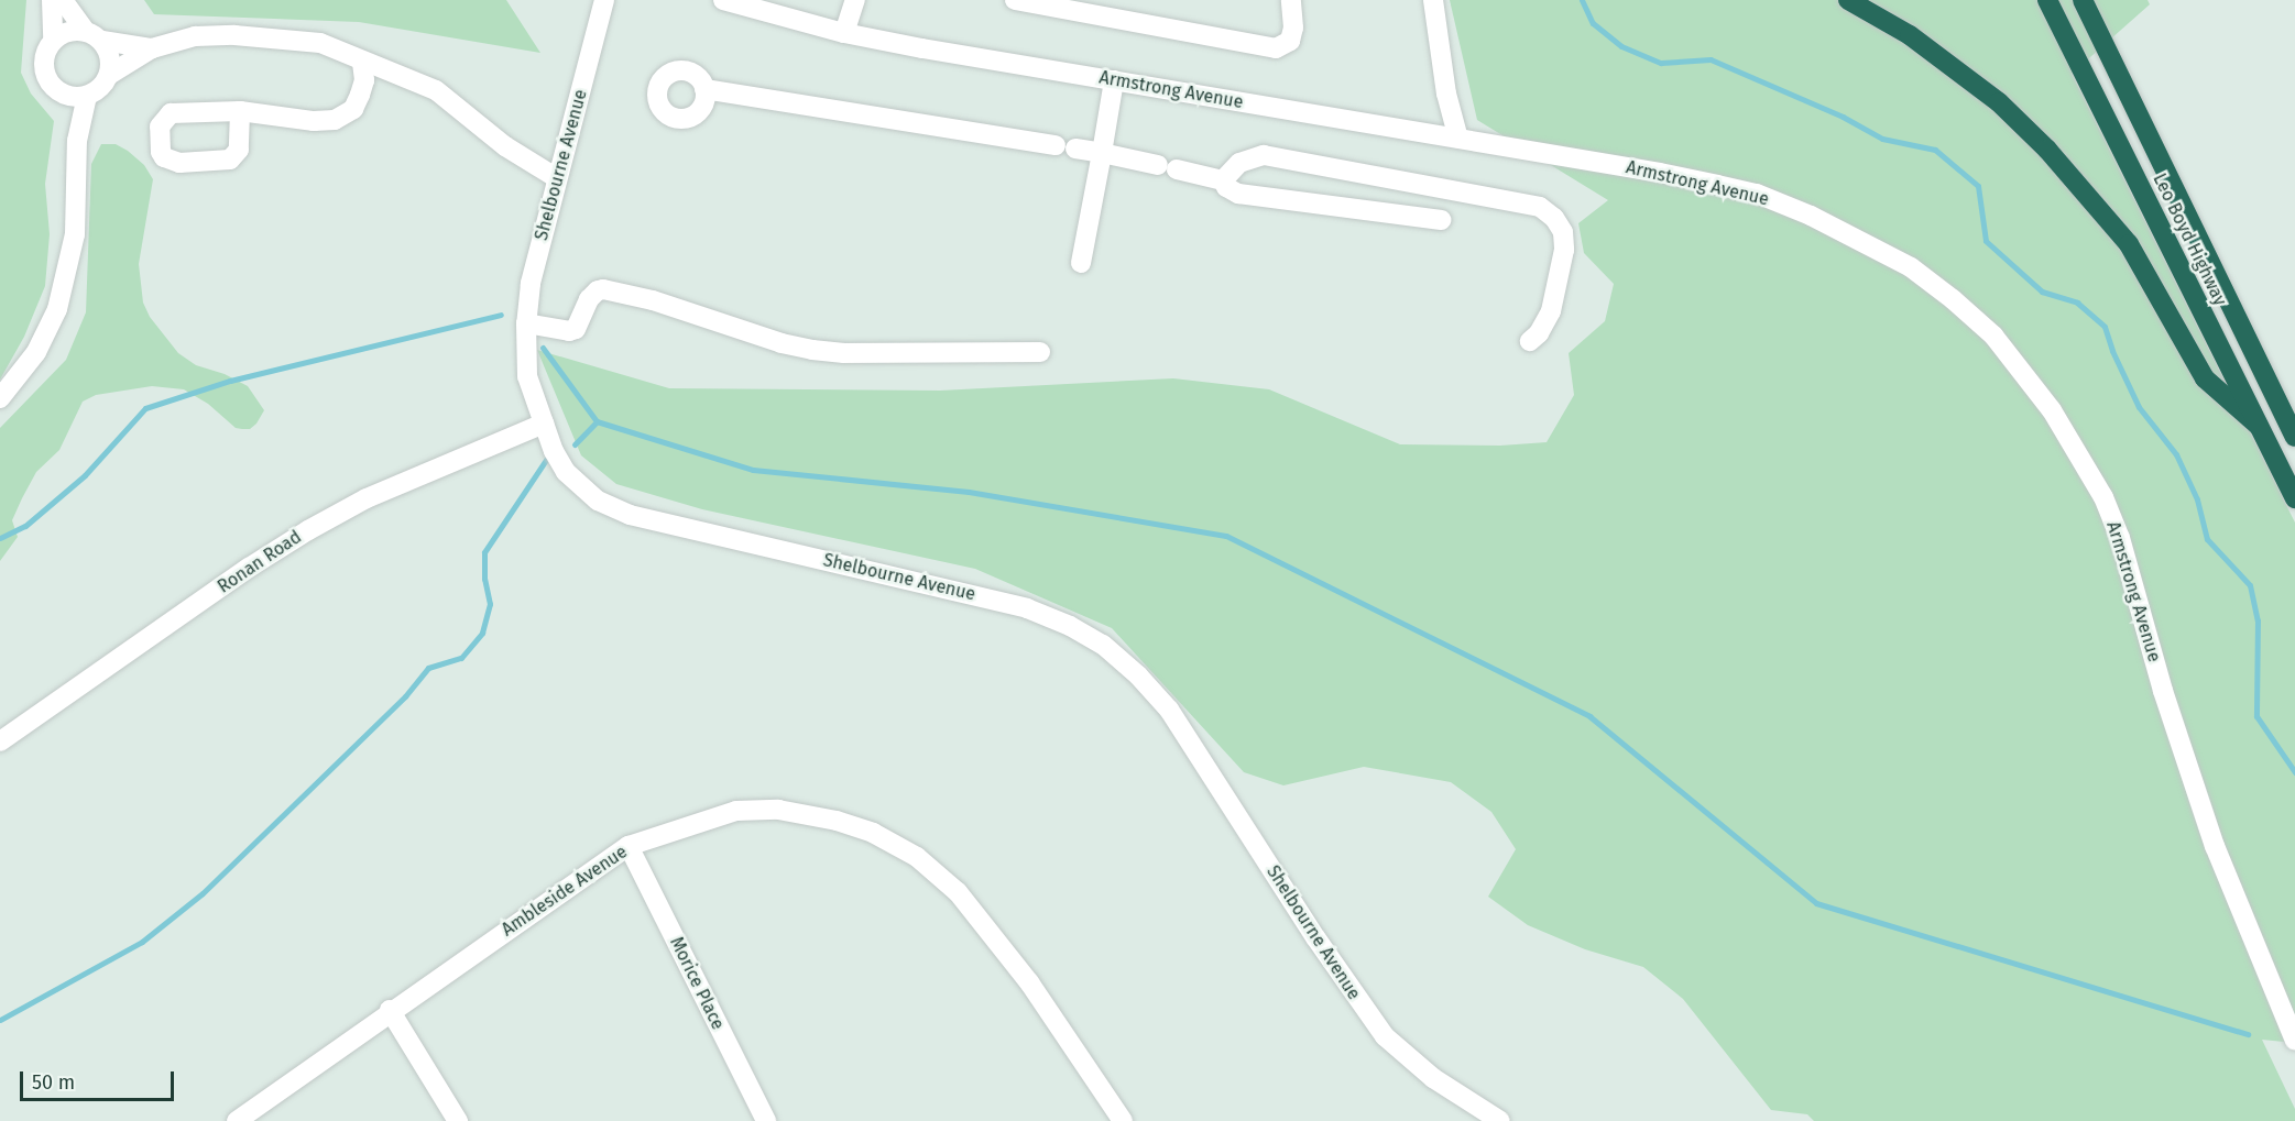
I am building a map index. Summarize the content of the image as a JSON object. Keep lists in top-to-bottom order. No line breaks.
{"streets":{"highway":["Leo Boyd Highway"],"street":["Armstrong Avenue","Shelbourne Avenue","Ronan Road","Ambleside Avenue","Morice Place"]},"crossings":[["Shelbourne Avenue","Ronan Road"],["Ambleside Avenue","Morice Place"]],"scale_bar":"50 m"}
